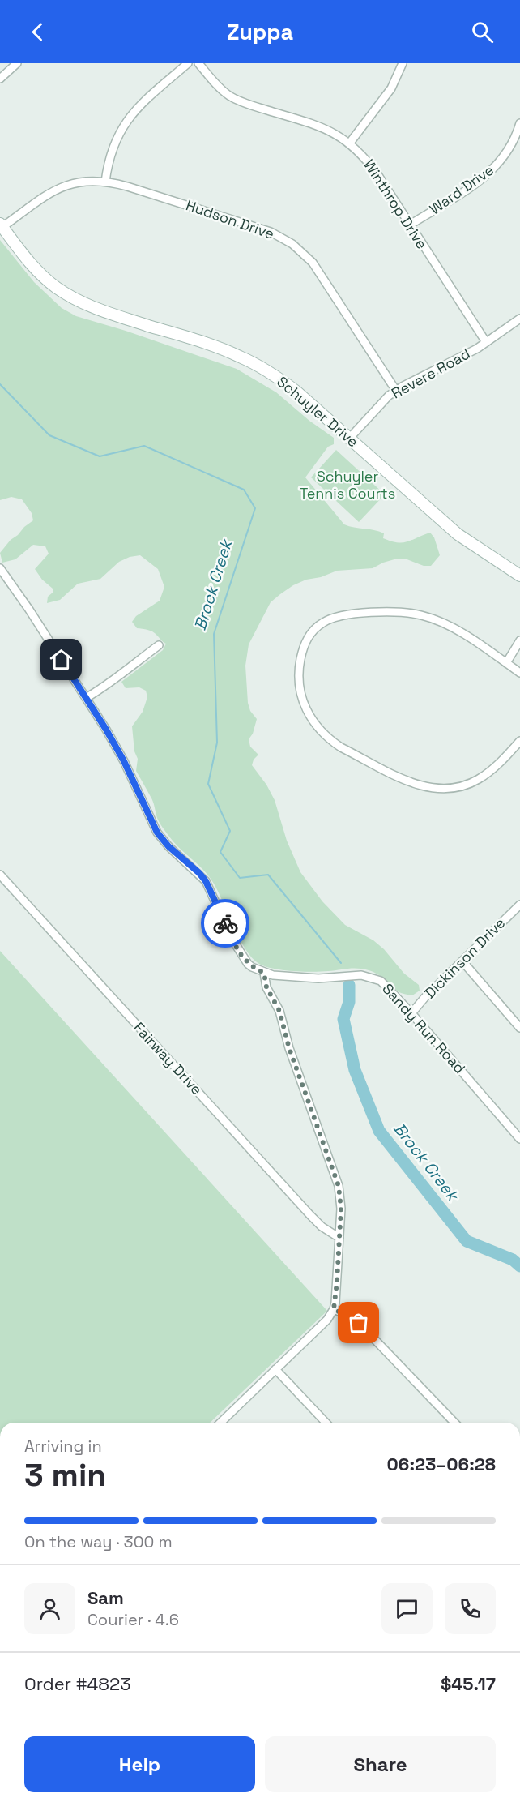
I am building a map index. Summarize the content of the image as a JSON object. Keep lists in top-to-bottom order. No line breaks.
{"streets":{"street":["Ward Drive","Winthrop Drive","Hudson Drive","Revere Road","Schuyler Drive","Dickinson Drive","Sandy Run Road","Fairway Drive"]},"crossings":[["Ward Drive","Winthrop Drive"],["Winthrop Drive","Revere Road"],["Hudson Drive","Revere Road"],["Hudson Drive","Schuyler Drive"],["Revere Road","Schuyler Drive"],["Dickinson Drive","Sandy Run Road"]],"water":["Brock Creek"],"parks":["Schuyler Tennis Courts"],"page":{"header":"Zuppa","heading":["3 min","Arriving in","06:23–06:28"],"panel":["Sam","Courier · 4.6","Order #4823","$45.17"],"bar":"On the way · 300 m","buttons":["Help","Share"]}}
